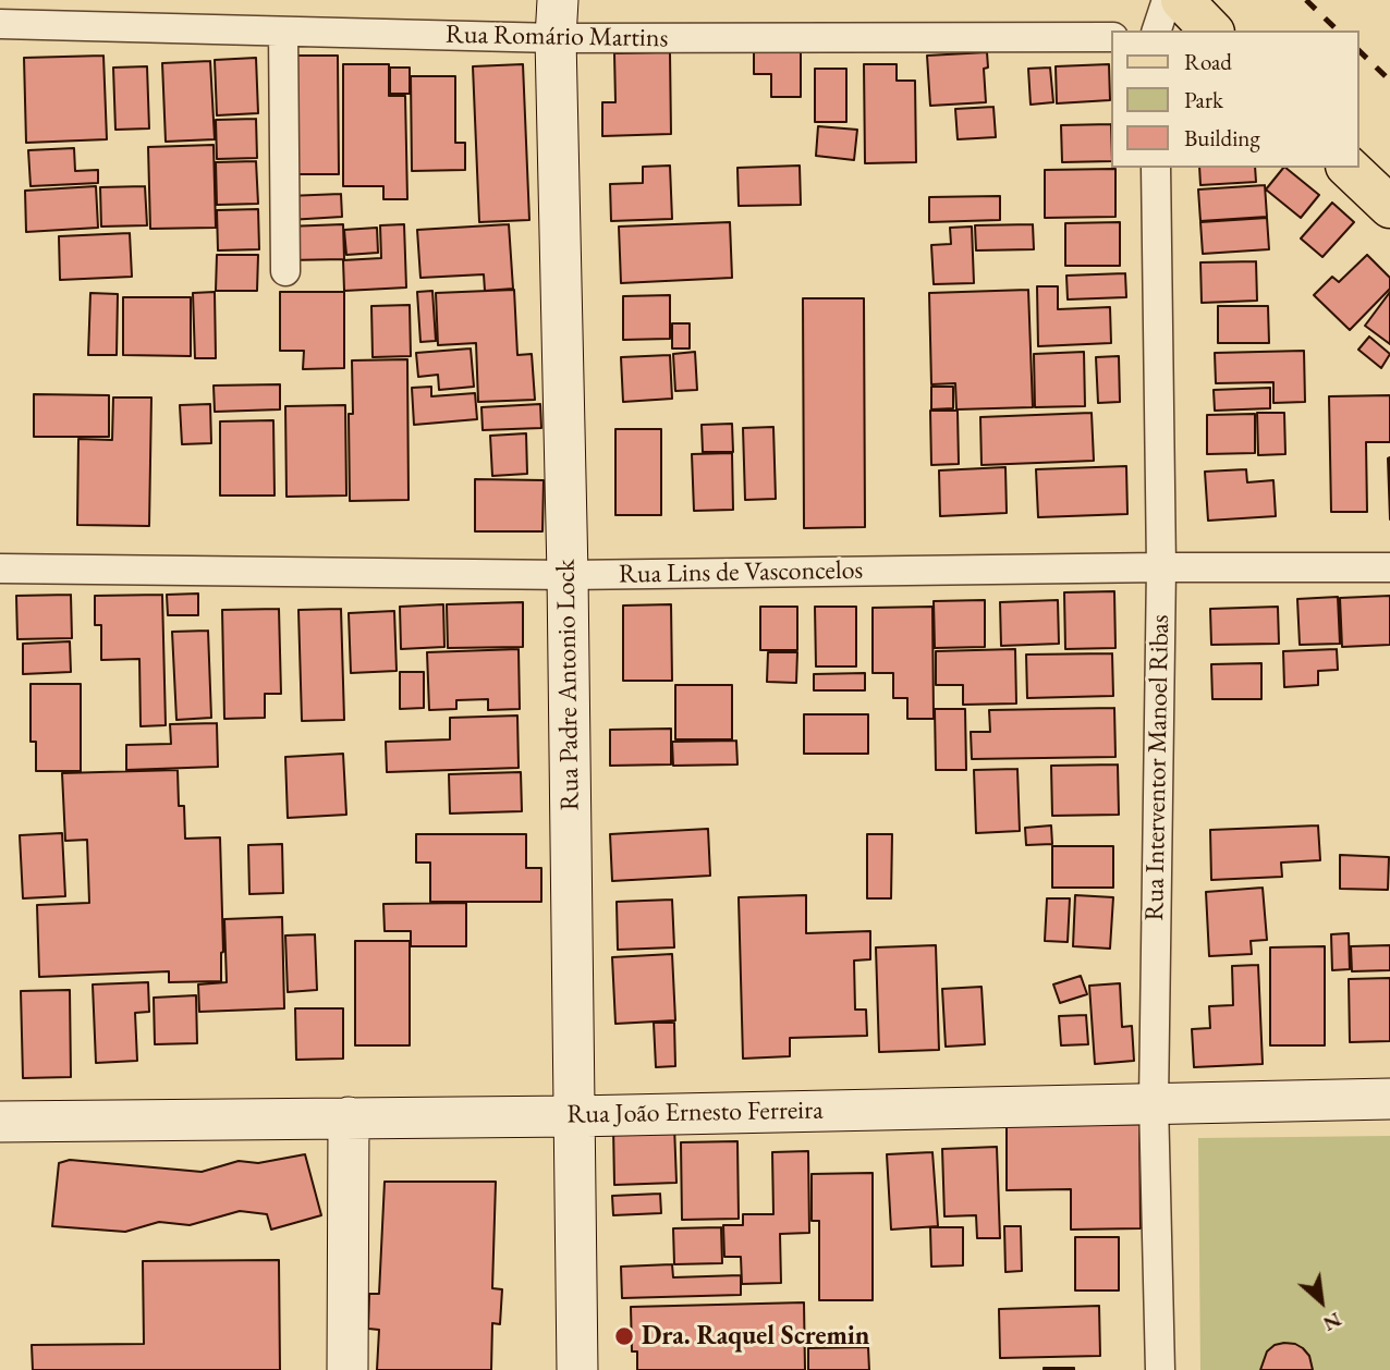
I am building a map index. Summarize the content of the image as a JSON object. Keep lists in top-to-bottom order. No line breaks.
{"streets":{"street":["Rua Romário Martins","Rua Lins de Vasconcelos","Rua Padre Antonio Lock","Rua Interventor Manoel Ribas","Rua João Ernesto Ferreira"]},"crossings":[["Rua Romário Martins","Rua Padre Antonio Lock"],["Rua Lins de Vasconcelos","Rua Padre Antonio Lock"],["Rua Lins de Vasconcelos","Rua Interventor Manoel Ribas"],["Rua Padre Antonio Lock","Rua João Ernesto Ferreira"],["Rua Interventor Manoel Ribas","Rua João Ernesto Ferreira"]],"places":["Dra. Raquel Scremin"],"legend":["Road","Park","Building"],"north":"bottom right"}
